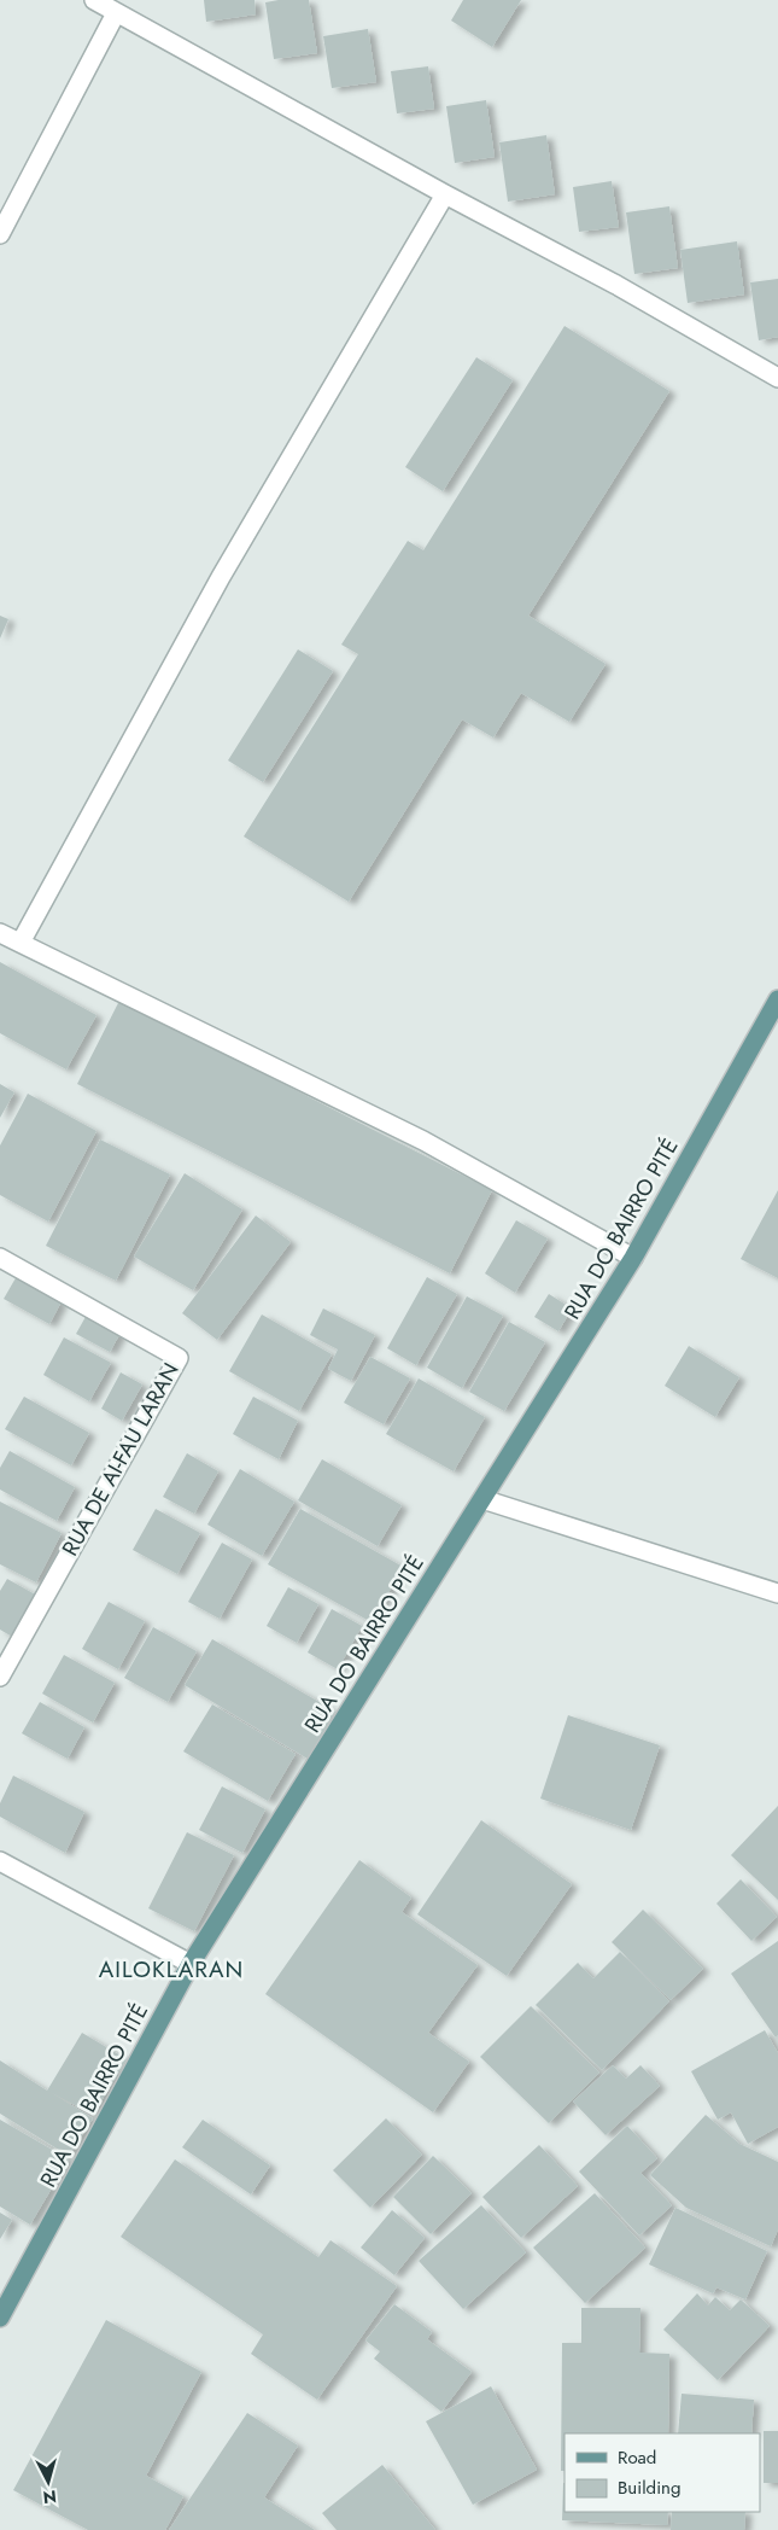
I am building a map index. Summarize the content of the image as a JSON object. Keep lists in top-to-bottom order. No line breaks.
{"streets":{"main road":["RUA DO BAIRRO PITÉ"],"street":["RUA DE AI-FAU LARAN"]},"districts":["AILOKLARAN"],"legend":["Road","Building"],"north":"bottom"}
